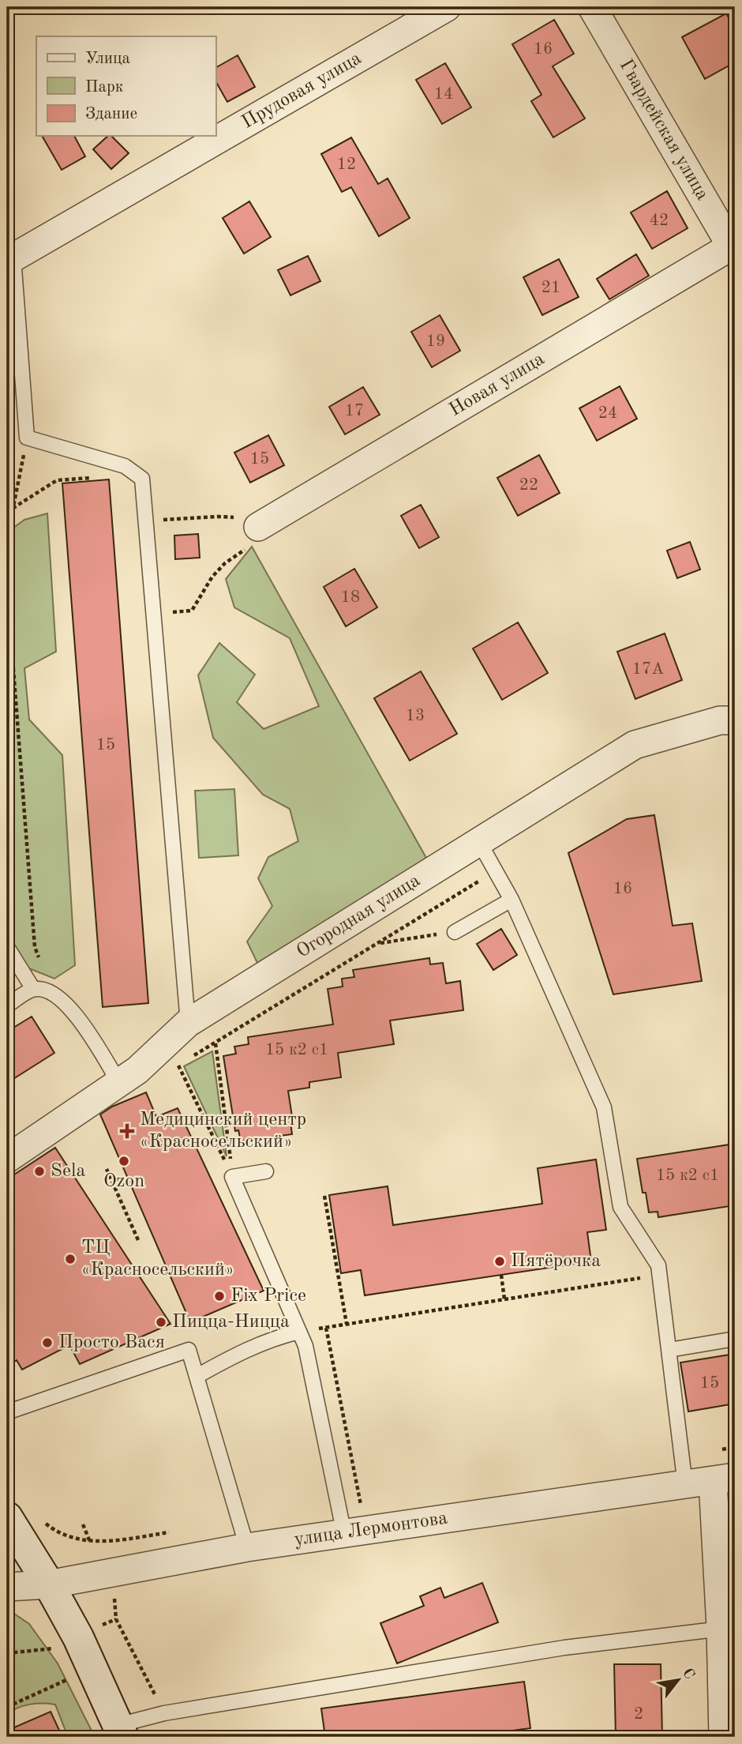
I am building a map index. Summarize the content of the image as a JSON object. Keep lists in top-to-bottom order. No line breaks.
{"streets":{"street":["Прудовая улица","Гвардейская улица","Новая улица","Огородная улица","улица Лермонтова"]},"crossings":[["Гвардейская улица","Новая улица"]],"places":{"health":["Медицинский центр «Красносельский»"],"other":["Ozon","Sela","ТЦ «Красносельский»","Пятёрочка","Fix Price","Пицца-Ницца","Просто Вася"]},"house_numbers":["16","14","12","42","21","19","17","24","15","22","18","17А","13","15","16","15 к2 с1","15 к2 с1","15","2"],"legend":["Улица","Парк","Здание"],"north":"top right"}
